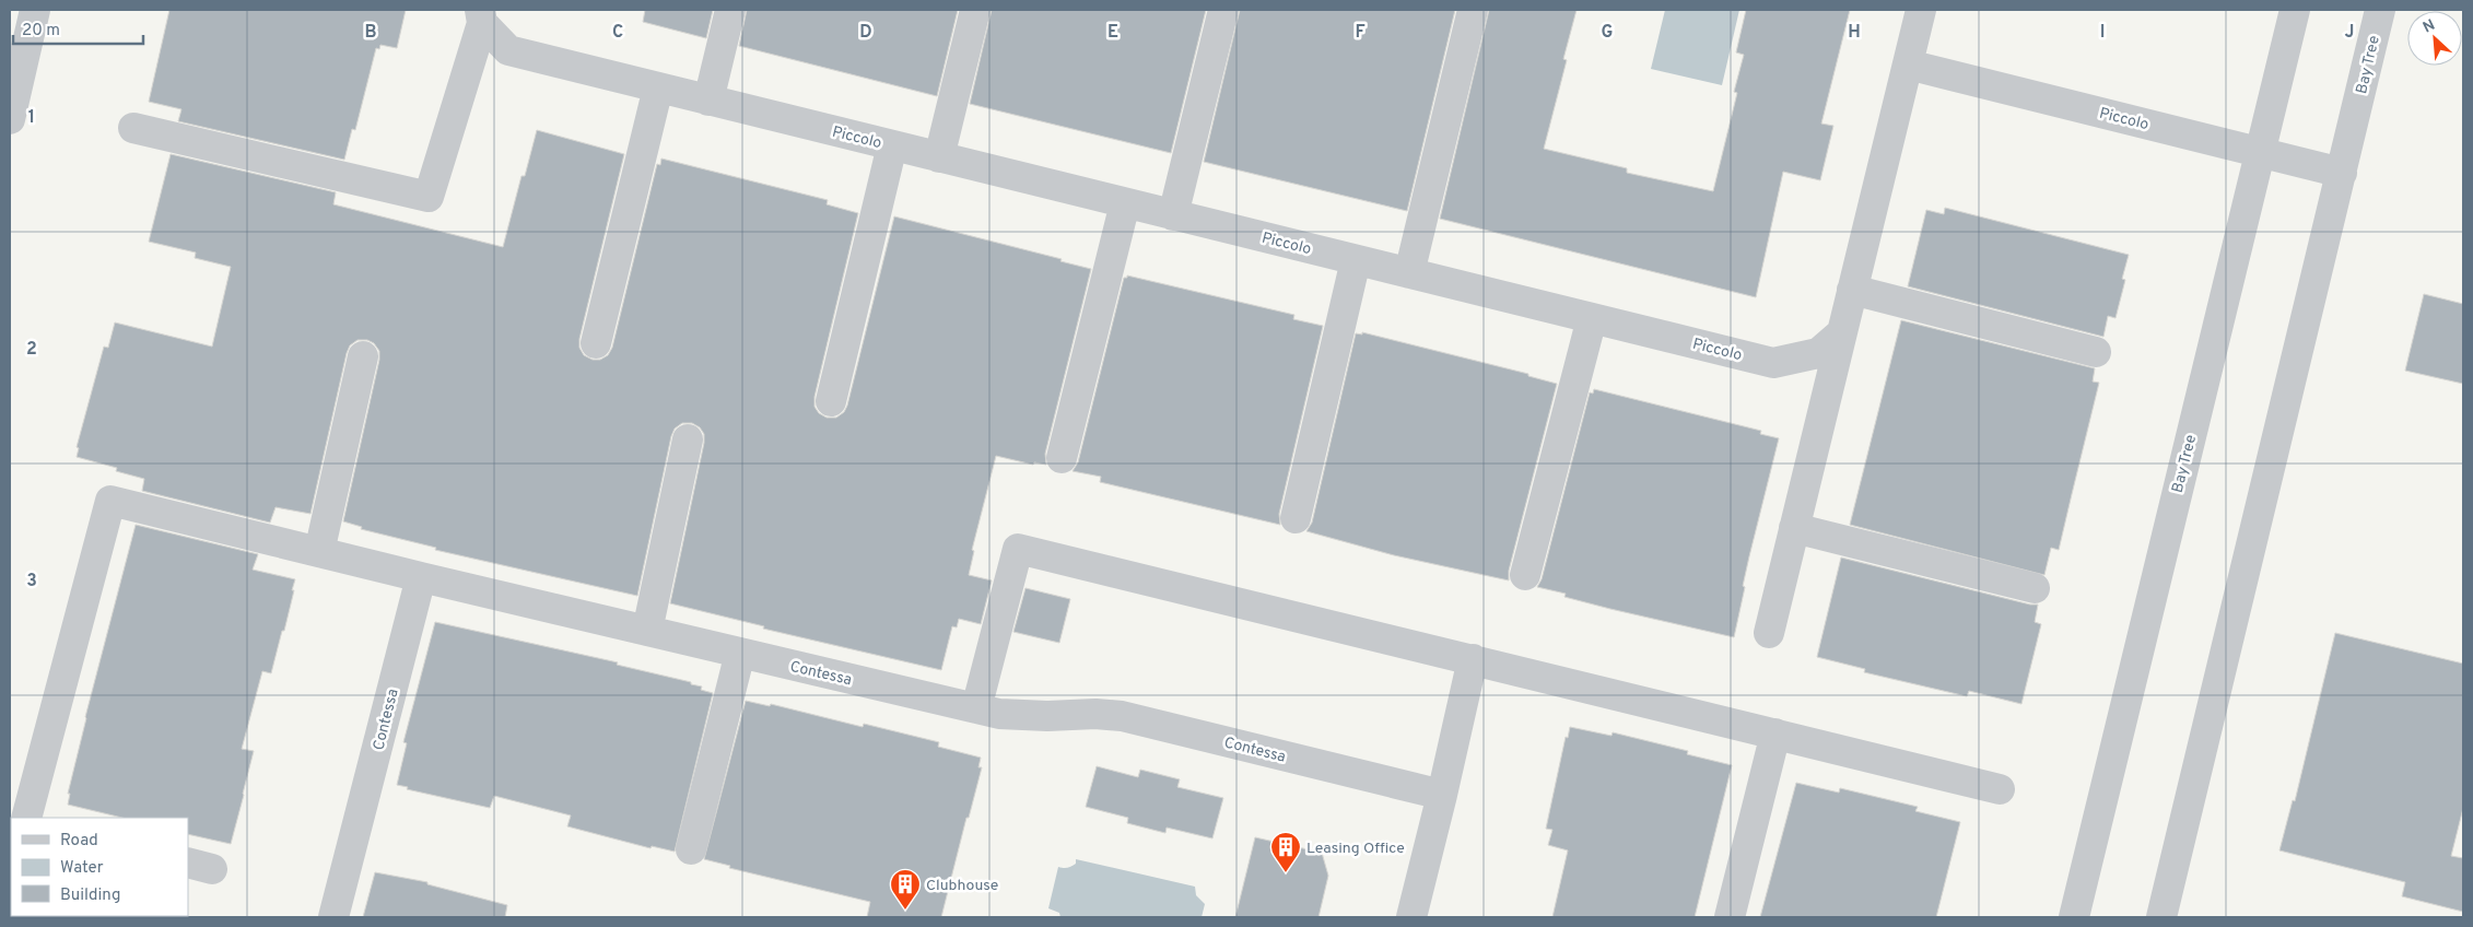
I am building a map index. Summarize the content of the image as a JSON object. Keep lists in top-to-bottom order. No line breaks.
{"streets":{"street":["Bay Tree","Piccolo","Contessa"]},"crossings":[["Bay Tree","Piccolo"]],"places":{"building":["Leasing Office","Clubhouse"]},"legend":["Road","Water","Building"],"scale_bar":"20 m","north":"top left","grid":{"columns":["B","C","D","E","F","G","H","I","J"],"rows":["1","2","3"]}}
